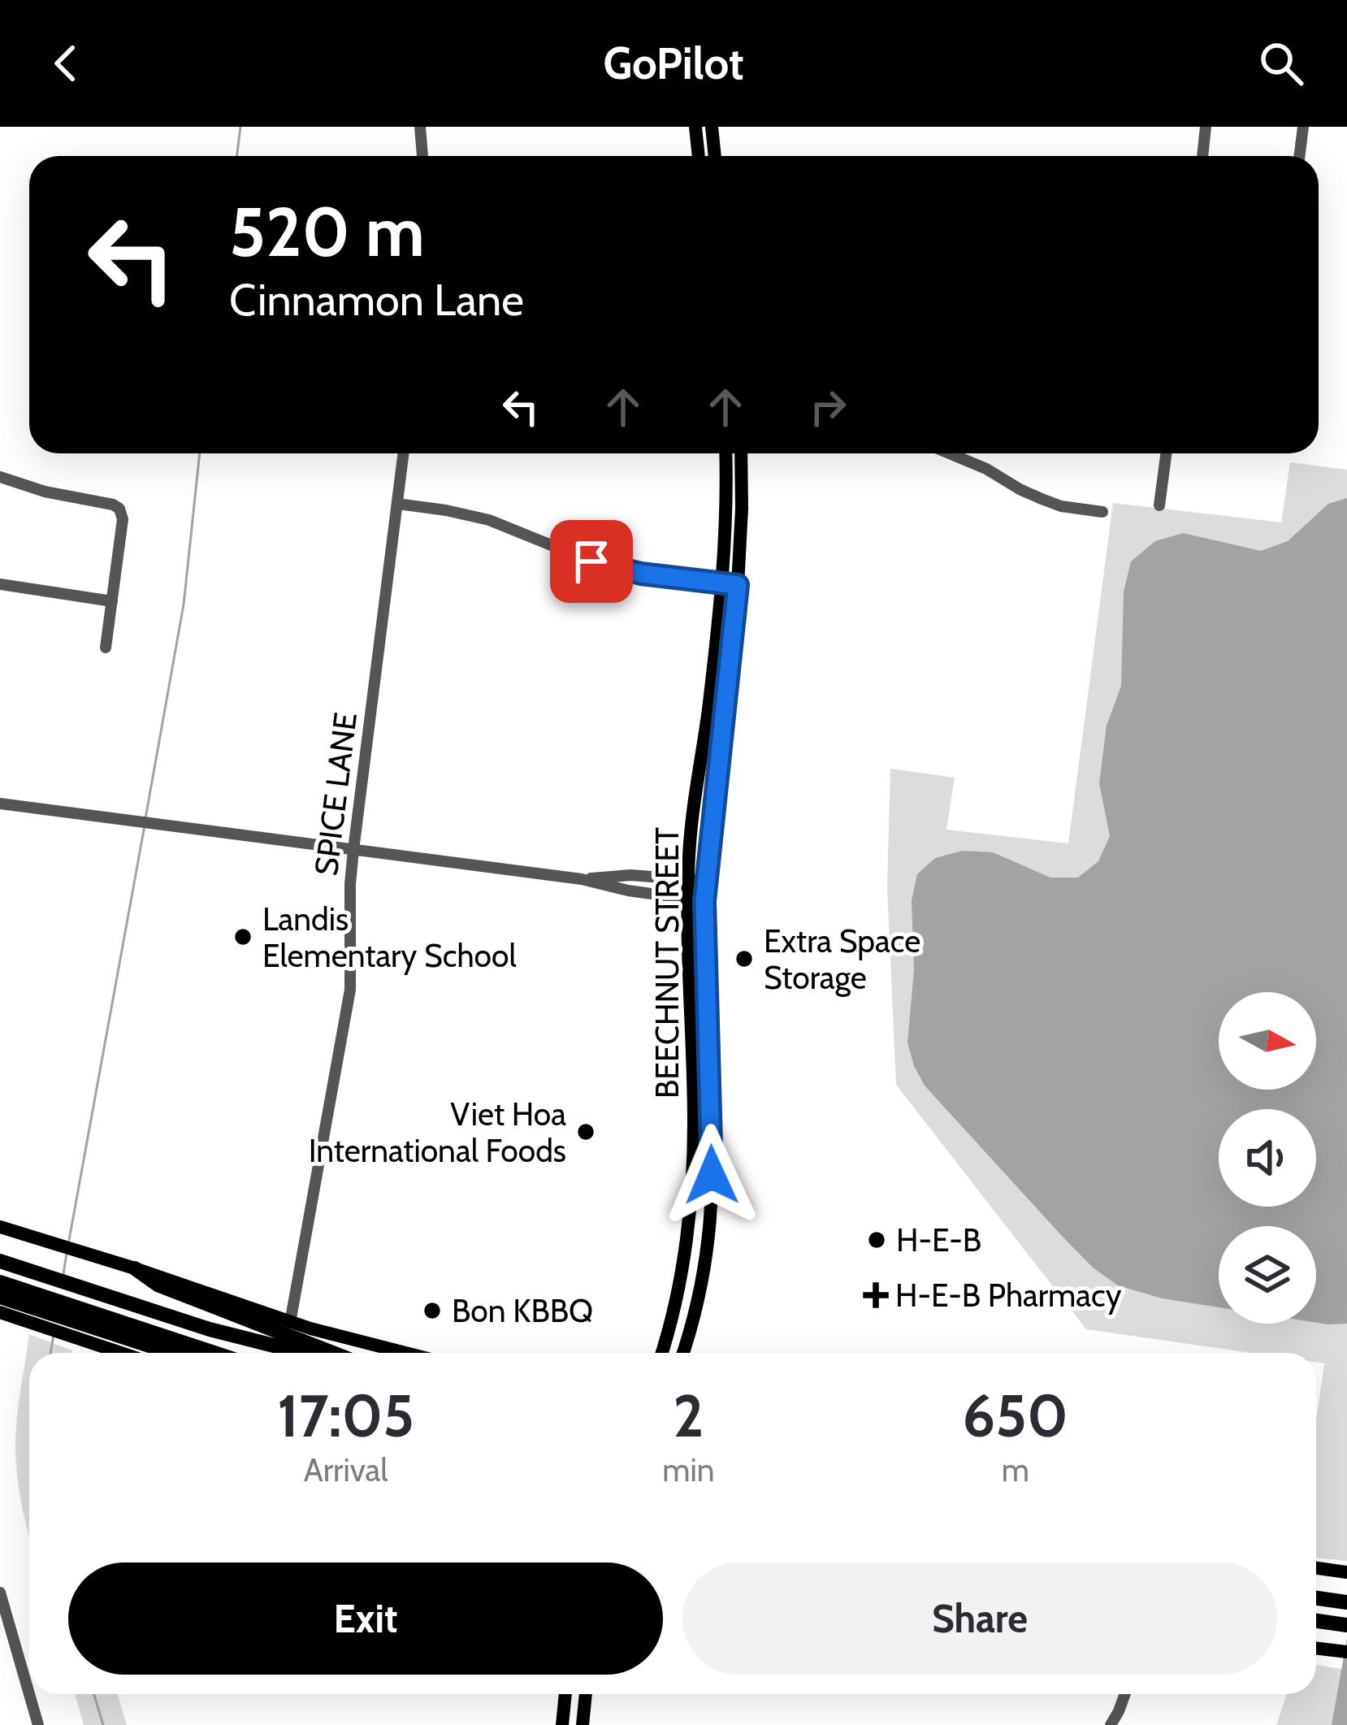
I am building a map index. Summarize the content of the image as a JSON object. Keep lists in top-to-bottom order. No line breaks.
{"streets":{"main road":["BEECHNUT STREET"],"street":["SPICE LANE"]},"places":{"other":["Landis Elementary School","Extra Space Storage","Viet Hoa International Foods","H-E-B","Bon KBBQ"],"health":["H-E-B Pharmacy"]},"north":"right","page":{"header":"GoPilot","turn":["520 m","Cinnamon Lane"],"eta":["17:05","Arrival","2","min","650","m"],"buttons":["Exit","Share"]}}
